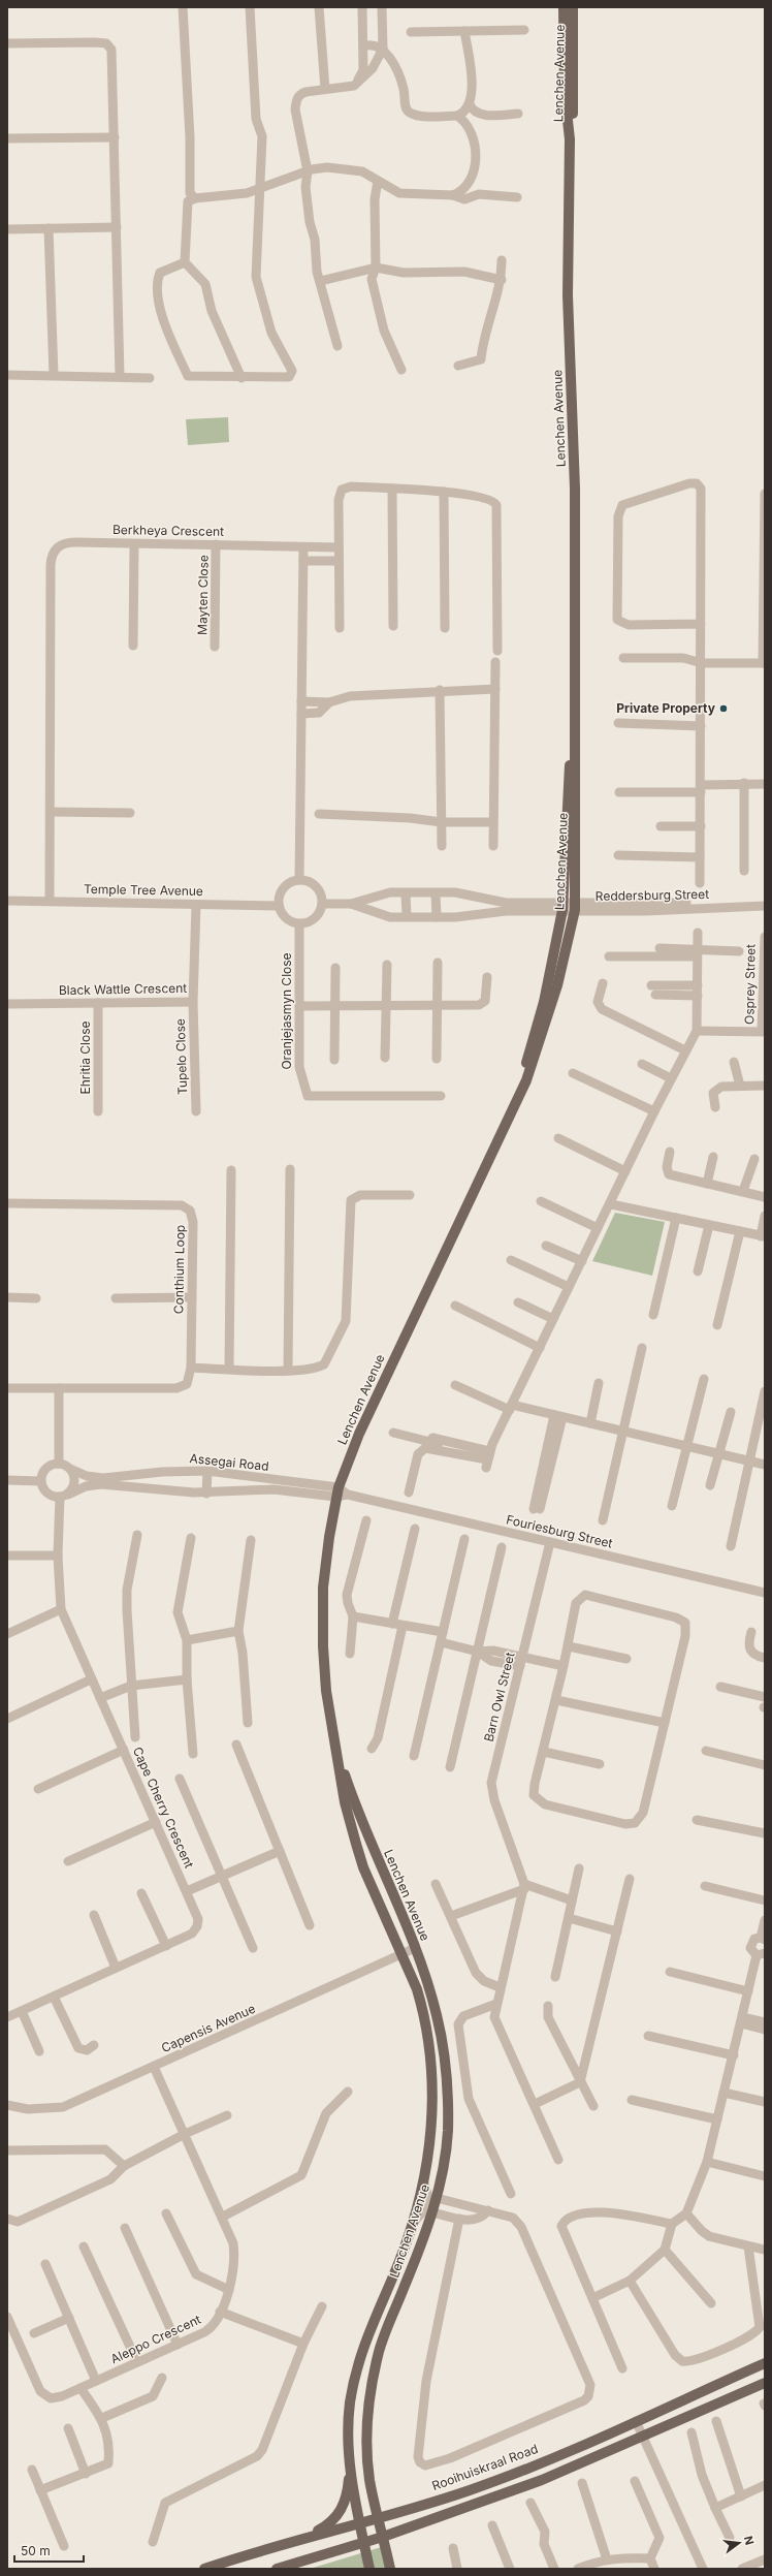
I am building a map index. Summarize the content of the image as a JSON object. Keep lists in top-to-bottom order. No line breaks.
{"streets":{"main road":["Lenchen Avenue","Rooihuiskraal Road"],"street":["Berkheya Crescent","Mayten Close","Temple Tree Avenue","Reddersburg Street","Osprey Street","Black Wattle Crescent","Oranjejasmyn Close","Tupelo Close","Ehritia Close","Conthium Loop","Assegai Road","Fouriesburg Street","Barn Owl Street","Cape Cherry Crescent","Capensis Avenue","Aleppo Crescent"]},"crossings":[["Lenchen Avenue","Reddersburg Street"],["Lenchen Avenue","Assegai Road"],["Lenchen Avenue","Fouriesburg Street"],["Lenchen Avenue","Capensis Avenue"],["Lenchen Avenue","Rooihuiskraal Road"],["Berkheya Crescent","Mayten Close"],["Berkheya Crescent","Temple Tree Avenue"],["Temple Tree Avenue","Black Wattle Crescent"],["Temple Tree Avenue","Oranjejasmyn Close"],["Black Wattle Crescent","Tupelo Close"],["Black Wattle Crescent","Ehritia Close"],["Assegai Road","Fouriesburg Street"],["Assegai Road","Cape Cherry Crescent"],["Fouriesburg Street","Barn Owl Street"],["Capensis Avenue","Aleppo Crescent"]],"places":["Private Property"],"scale_bar":"50 m","north":"right"}
